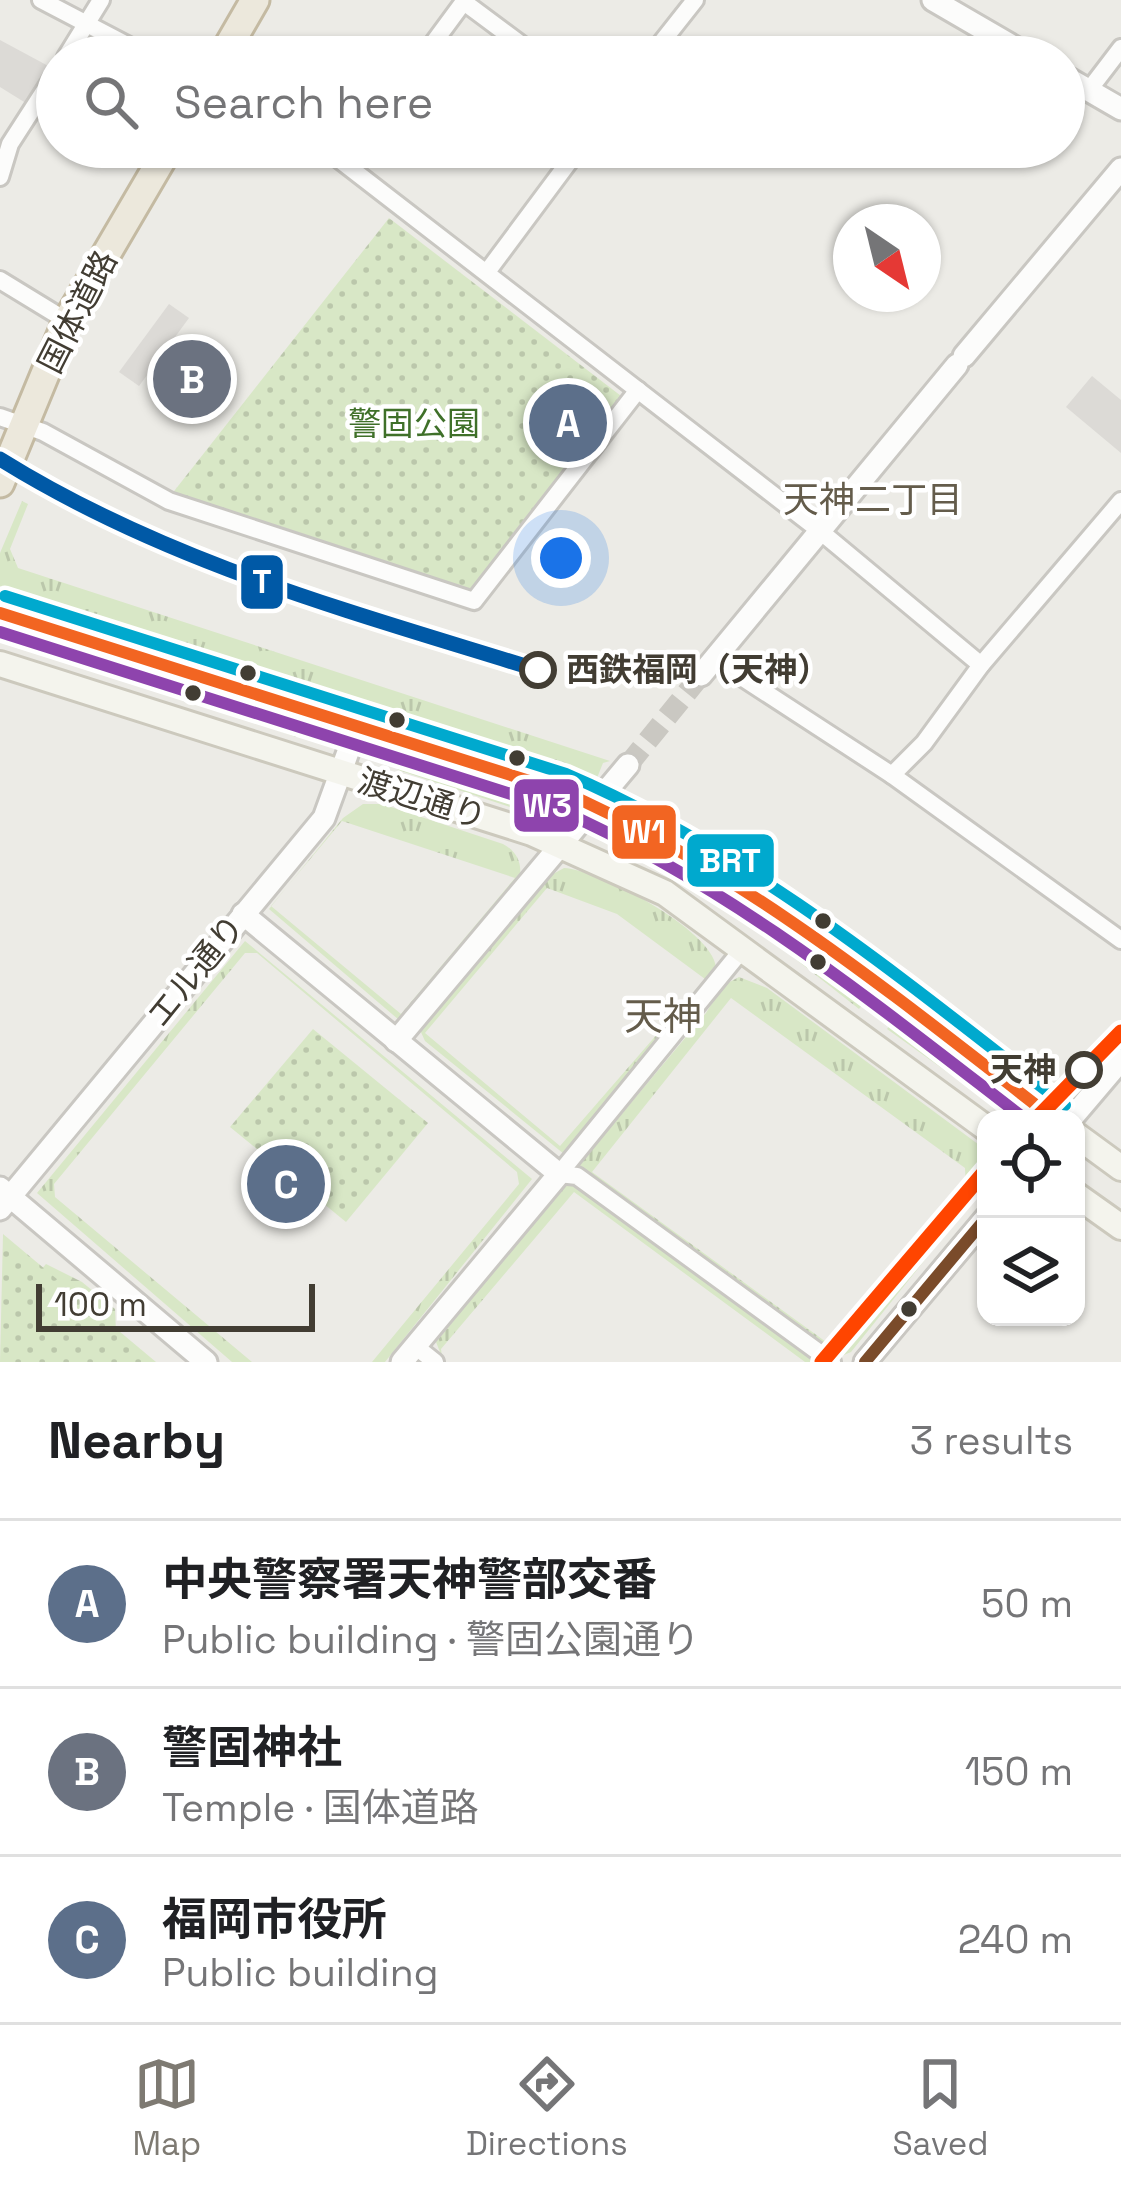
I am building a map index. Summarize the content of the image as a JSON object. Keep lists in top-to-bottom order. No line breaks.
{"streets":{"highway":["国体道路"],"main road":["渡辺通り"],"street":["エル通り"]},"crossings":[["渡辺通り","エル通り"]],"districts":["天神二丁目","天神"],"parks":["警固公園"],"places":["西鉄福岡（天神）","天神"],"lines":["transit line T","transit line BRT","transit line W1","transit line W3"],"scale_bar":"100 m","north":"bottom right","page":{"search":"Search here","pins":["B","A","C"],"scale":"100 m","heading":["Nearby","3 results"],"list":[{"mark":"A","name":"中央警察署天神警部交番","note":"Public building · 警固公園通り","value":"50 m"},{"mark":"B","name":"警固神社","note":"Temple · 国体道路","value":"150 m"},{"mark":"C","name":"福岡市役所","note":"Public building","value":"240 m"}],"nav":["Map","Directions","Saved"]}}
